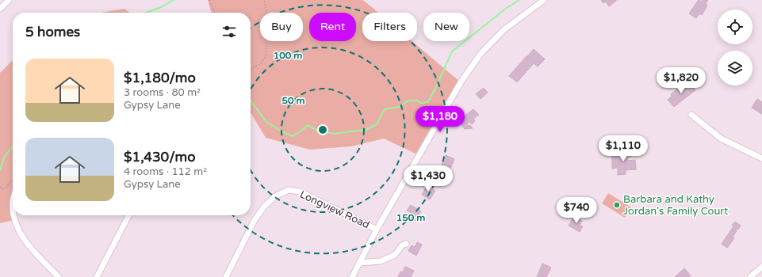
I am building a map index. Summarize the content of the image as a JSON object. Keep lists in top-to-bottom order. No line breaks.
{"streets":{"street":["Longview Road"]},"places":["Barbara and Kathy Jordan's Family Court"],"page":{"chip":["Buy","Rent","Filters","New"],"heading":"5 homes","list":[{"name":"$1,180/mo","note":"3 rooms · 80 m² · Gypsy Lane"},{"name":"$1,430/mo","note":"4 rooms · 112 m² · Gypsy Lane"}],"price":["$1,820","$1,180","$1,110","$1,430","$740"]},"rings":["100 m","50 m","150 m"]}
